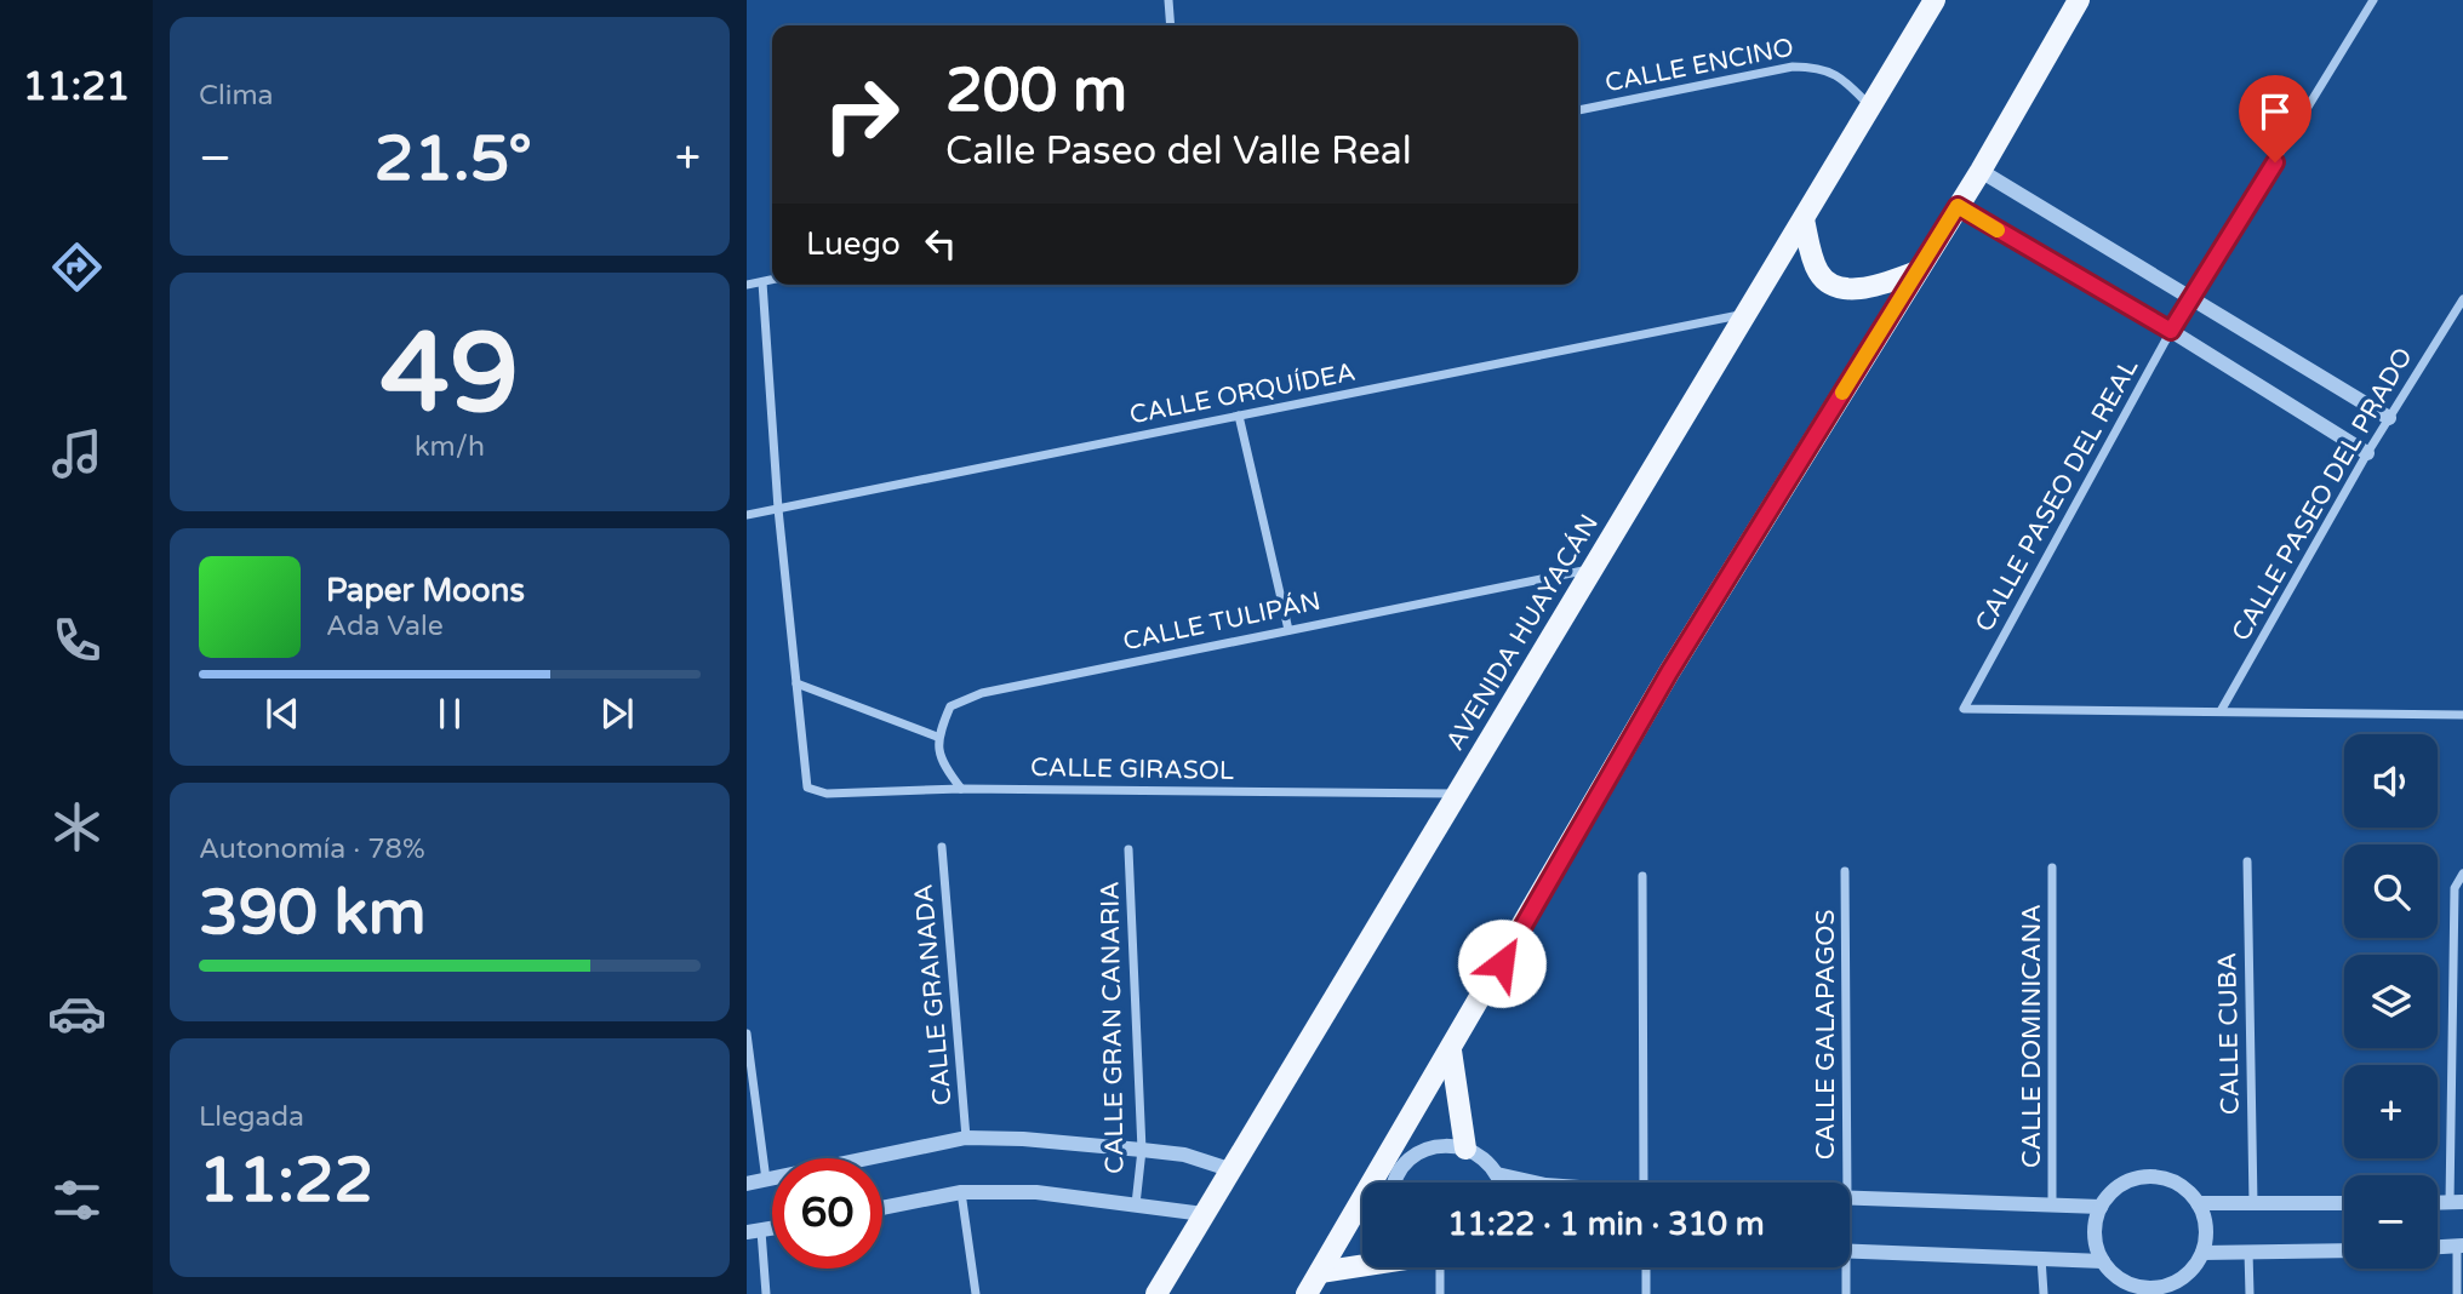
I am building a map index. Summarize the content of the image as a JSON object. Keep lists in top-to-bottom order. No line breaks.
{"streets":{"main road":["AVENIDA HUAYACÁN"],"street":["CALLE ENCINO","CALLE ORQUÍDEA","CALLE PASEO DEL PRADO","CALLE PASEO DEL REAL","CALLE TULIPÁN","CALLE GIRASOL","CALLE GRANADA","CALLE GRAN CANARIA","CALLE CUBA","CALLE GALAPAGOS","CALLE DOMINICANA"]},"crossings":[["CALLE ENCINO","AVENIDA HUAYACÁN"],["CALLE ORQUÍDEA","AVENIDA HUAYACÁN"],["CALLE PASEO DEL PRADO","CALLE PASEO DEL REAL"],["CALLE TULIPÁN","AVENIDA HUAYACÁN"],["AVENIDA HUAYACÁN","CALLE GIRASOL"]],"page":{"tabs":"11:21","tile":["Clima",["49","km/h"],["Autonomía · 78%","390 km"],["Llegada","11:22"]],"turn":["200 m","Calle Paseo del Valle Real"],"heat":["−","21.5°","+"],"then":"Luego","song":["Paper Moons","Ada Vale"],"map_buttons":["+","−"],"limit":"60","trip":"11:22 · 1 min · 310 m"}}
